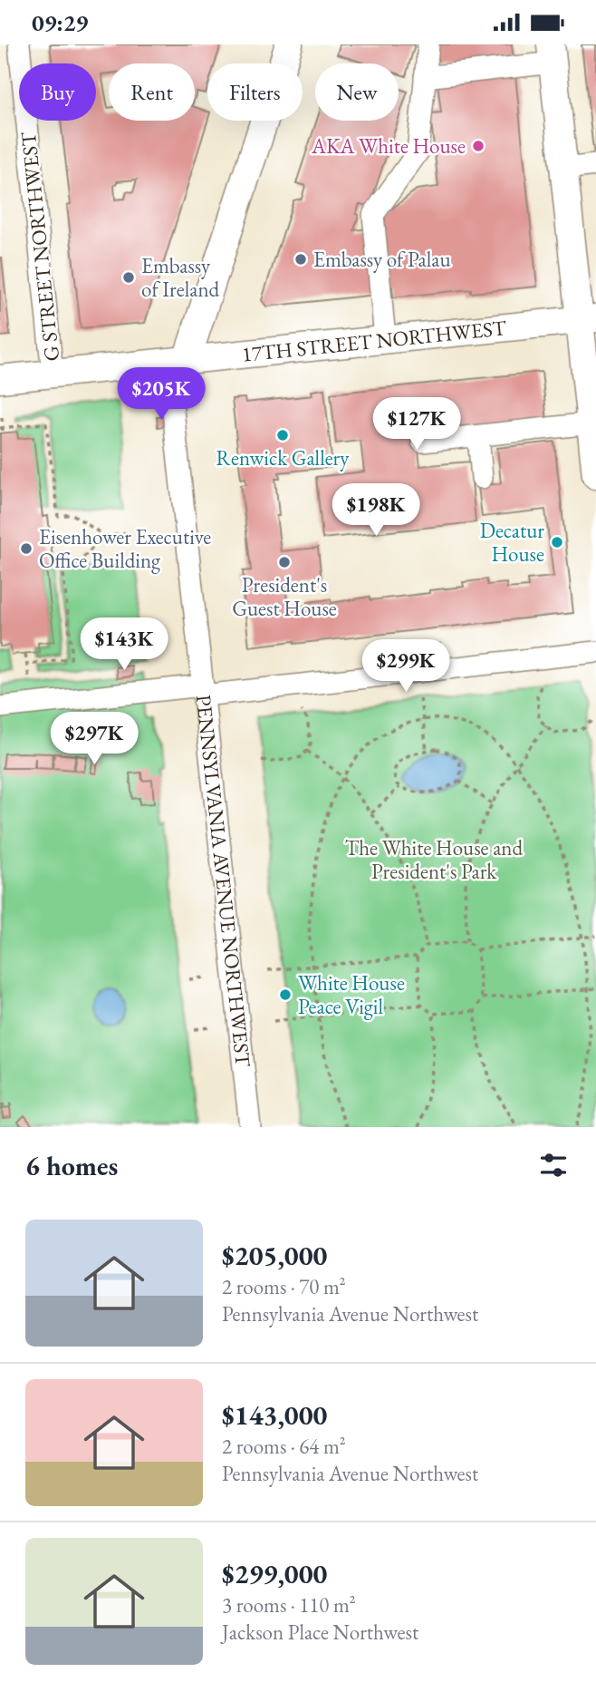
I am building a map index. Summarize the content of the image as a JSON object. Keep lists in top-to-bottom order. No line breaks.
{"streets":{"main road":["17TH STREET NORTHWEST","PENNSYLVANIA AVENUE NORTHWEST"],"street":["G STREET NORTHWEST"]},"crossings":[["G STREET NORTHWEST","17TH STREET NORTHWEST"],["17TH STREET NORTHWEST","PENNSYLVANIA AVENUE NORTHWEST"]],"parks":["The White House and President's Park"],"places":["AKA White House","Embassy of Palau","Embassy of Ireland","Renwick Gallery","Decatur House","Eisenhower Executive Office Building","President's Guest House","White House Peace Vigil"],"page":{"status":"09:29","chip":["Buy","Rent","Filters","New"],"price":["$205K","$127K","$198K","$143K","$299K","$297K"],"heading":"6 homes","list":[{"name":"$205,000","note":"2 rooms · 70 m² · Pennsylvania Avenue Northwest"},{"name":"$143,000","note":"2 rooms · 64 m² · Pennsylvania Avenue Northwest"},{"name":"$299,000","note":"3 rooms · 110 m² · Jackson Place Northwest"}]}}
